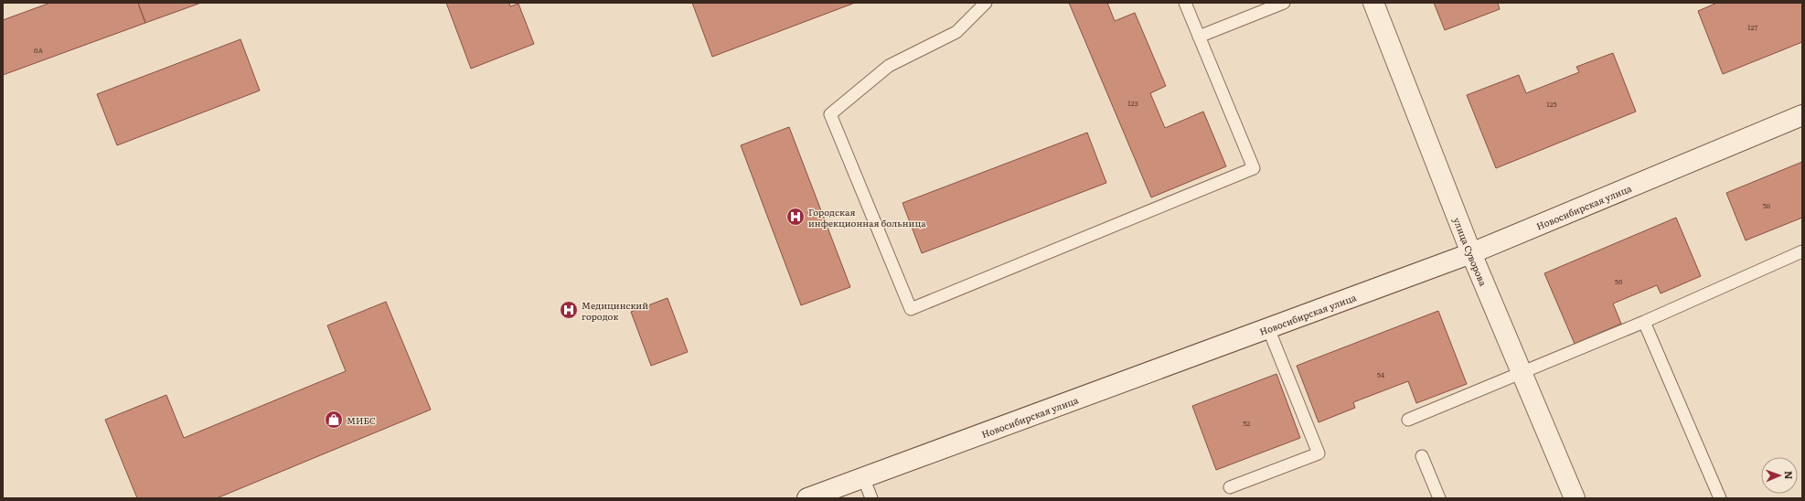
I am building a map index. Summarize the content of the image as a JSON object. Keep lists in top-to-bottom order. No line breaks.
{"streets":{"main road":["Новосибирская улица","улица Суворова"]},"crossings":[["Новосибирская улица","улица Суворова"]],"places":{"hospital":["Городская инфекционная больница","Медицинский городок"],"shop":["МИБС"]},"house_numbers":["127","6А","123","125","58","56","54","52"],"north":"right"}
